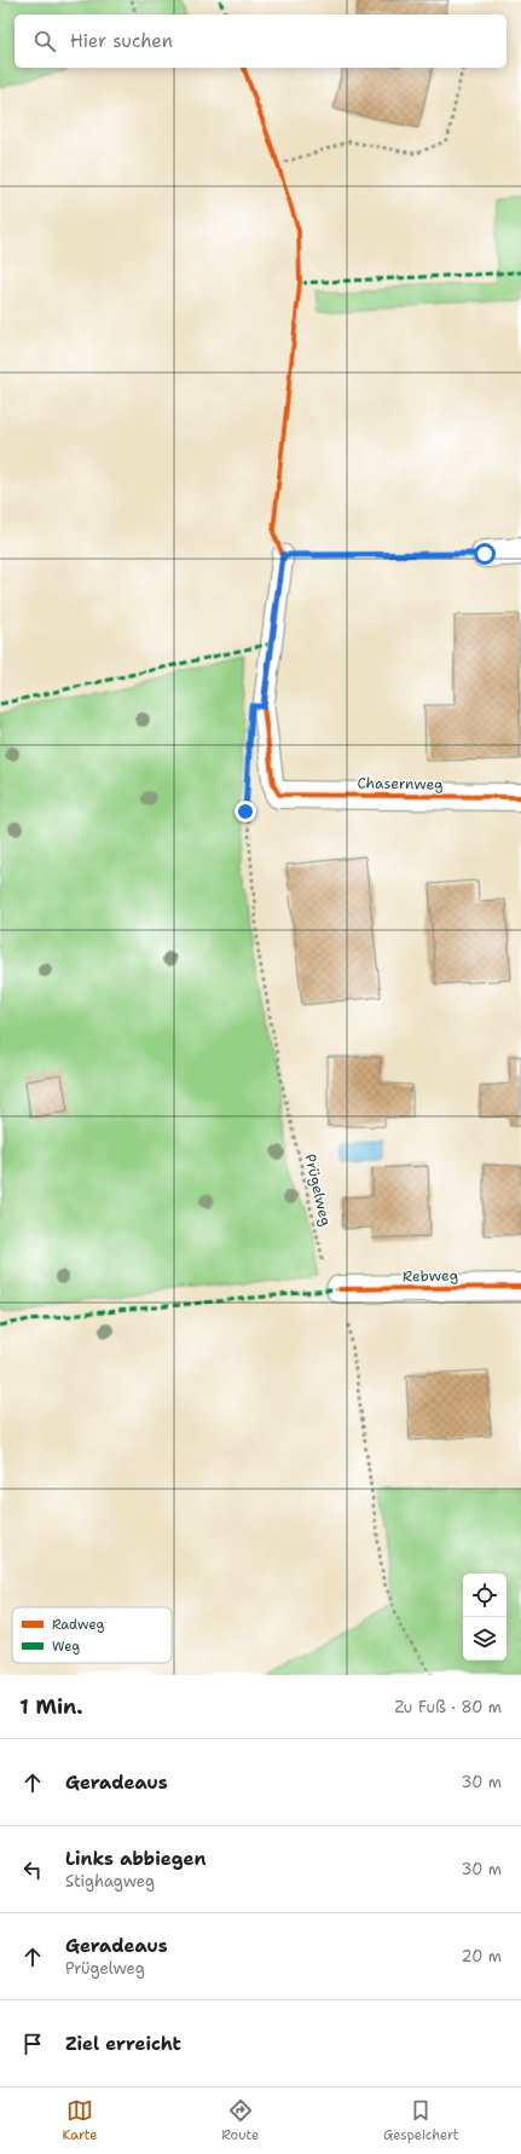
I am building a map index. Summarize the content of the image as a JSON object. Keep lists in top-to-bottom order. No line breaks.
{"streets":{"street":["Chasernweg","Rebweg"],"path":["Prügelweg"]},"crossings":[["Prügelweg","Rebweg"]],"legend":["Radweg","Weg"],"page":{"search":"Hier suchen","heading":["1 Min.","Zu Fuß · 80 m"],"list":[["Geradeaus","30 m"],["Links abbiegen","Stighagweg","30 m"],["Geradeaus","Prügelweg","20 m"],"Ziel erreicht"],"nav":["Karte","Route","Gespeichert"]}}
